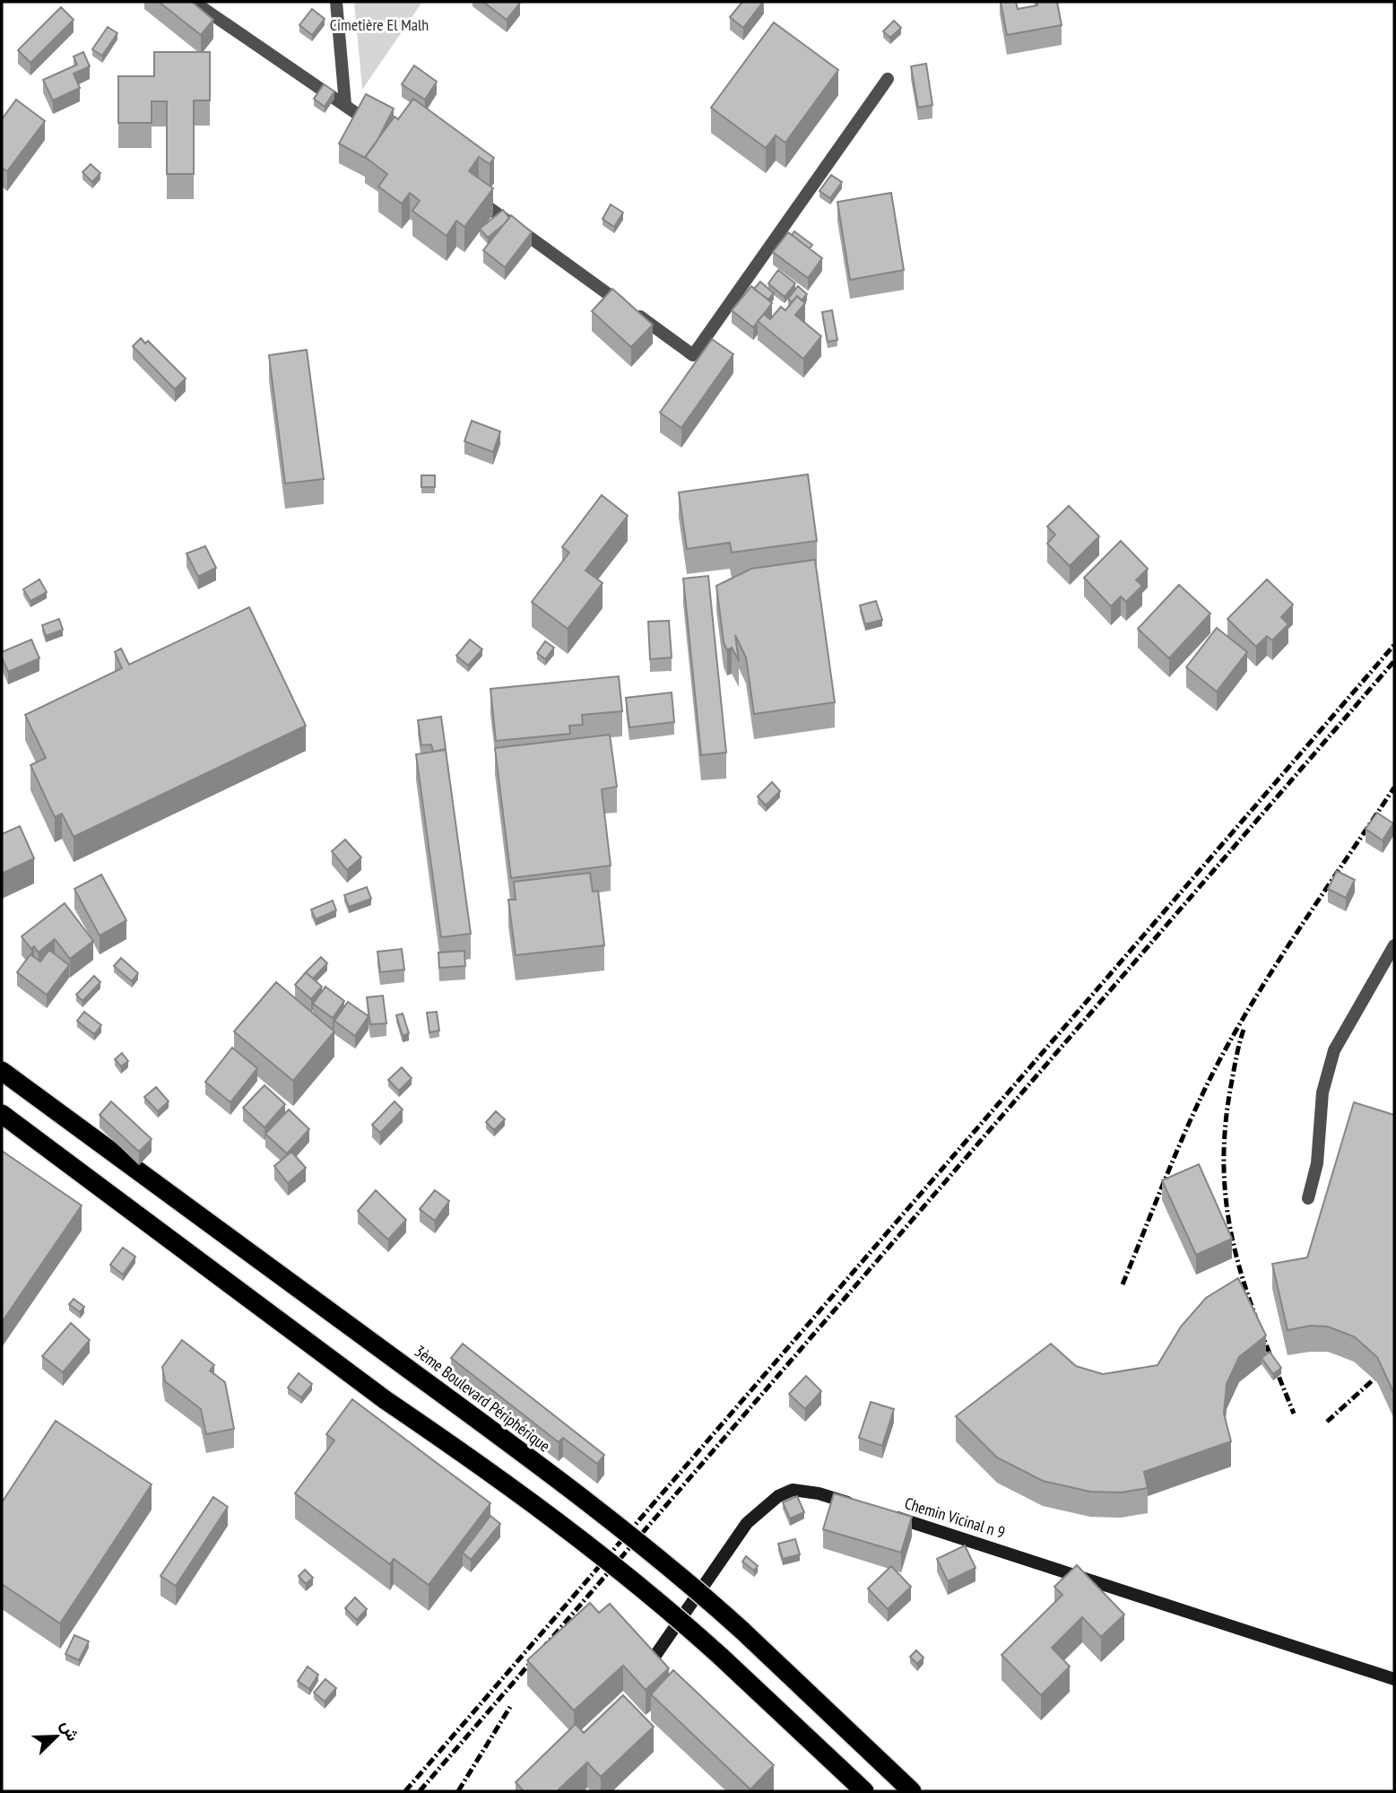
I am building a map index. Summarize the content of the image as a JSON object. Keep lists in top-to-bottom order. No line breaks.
{"streets":{"highway":["3ème Boulevard Périphérique"],"street":["Chemin Vicinal n 9"]},"parks":["Cimetière El Malh"],"north":"top right"}
